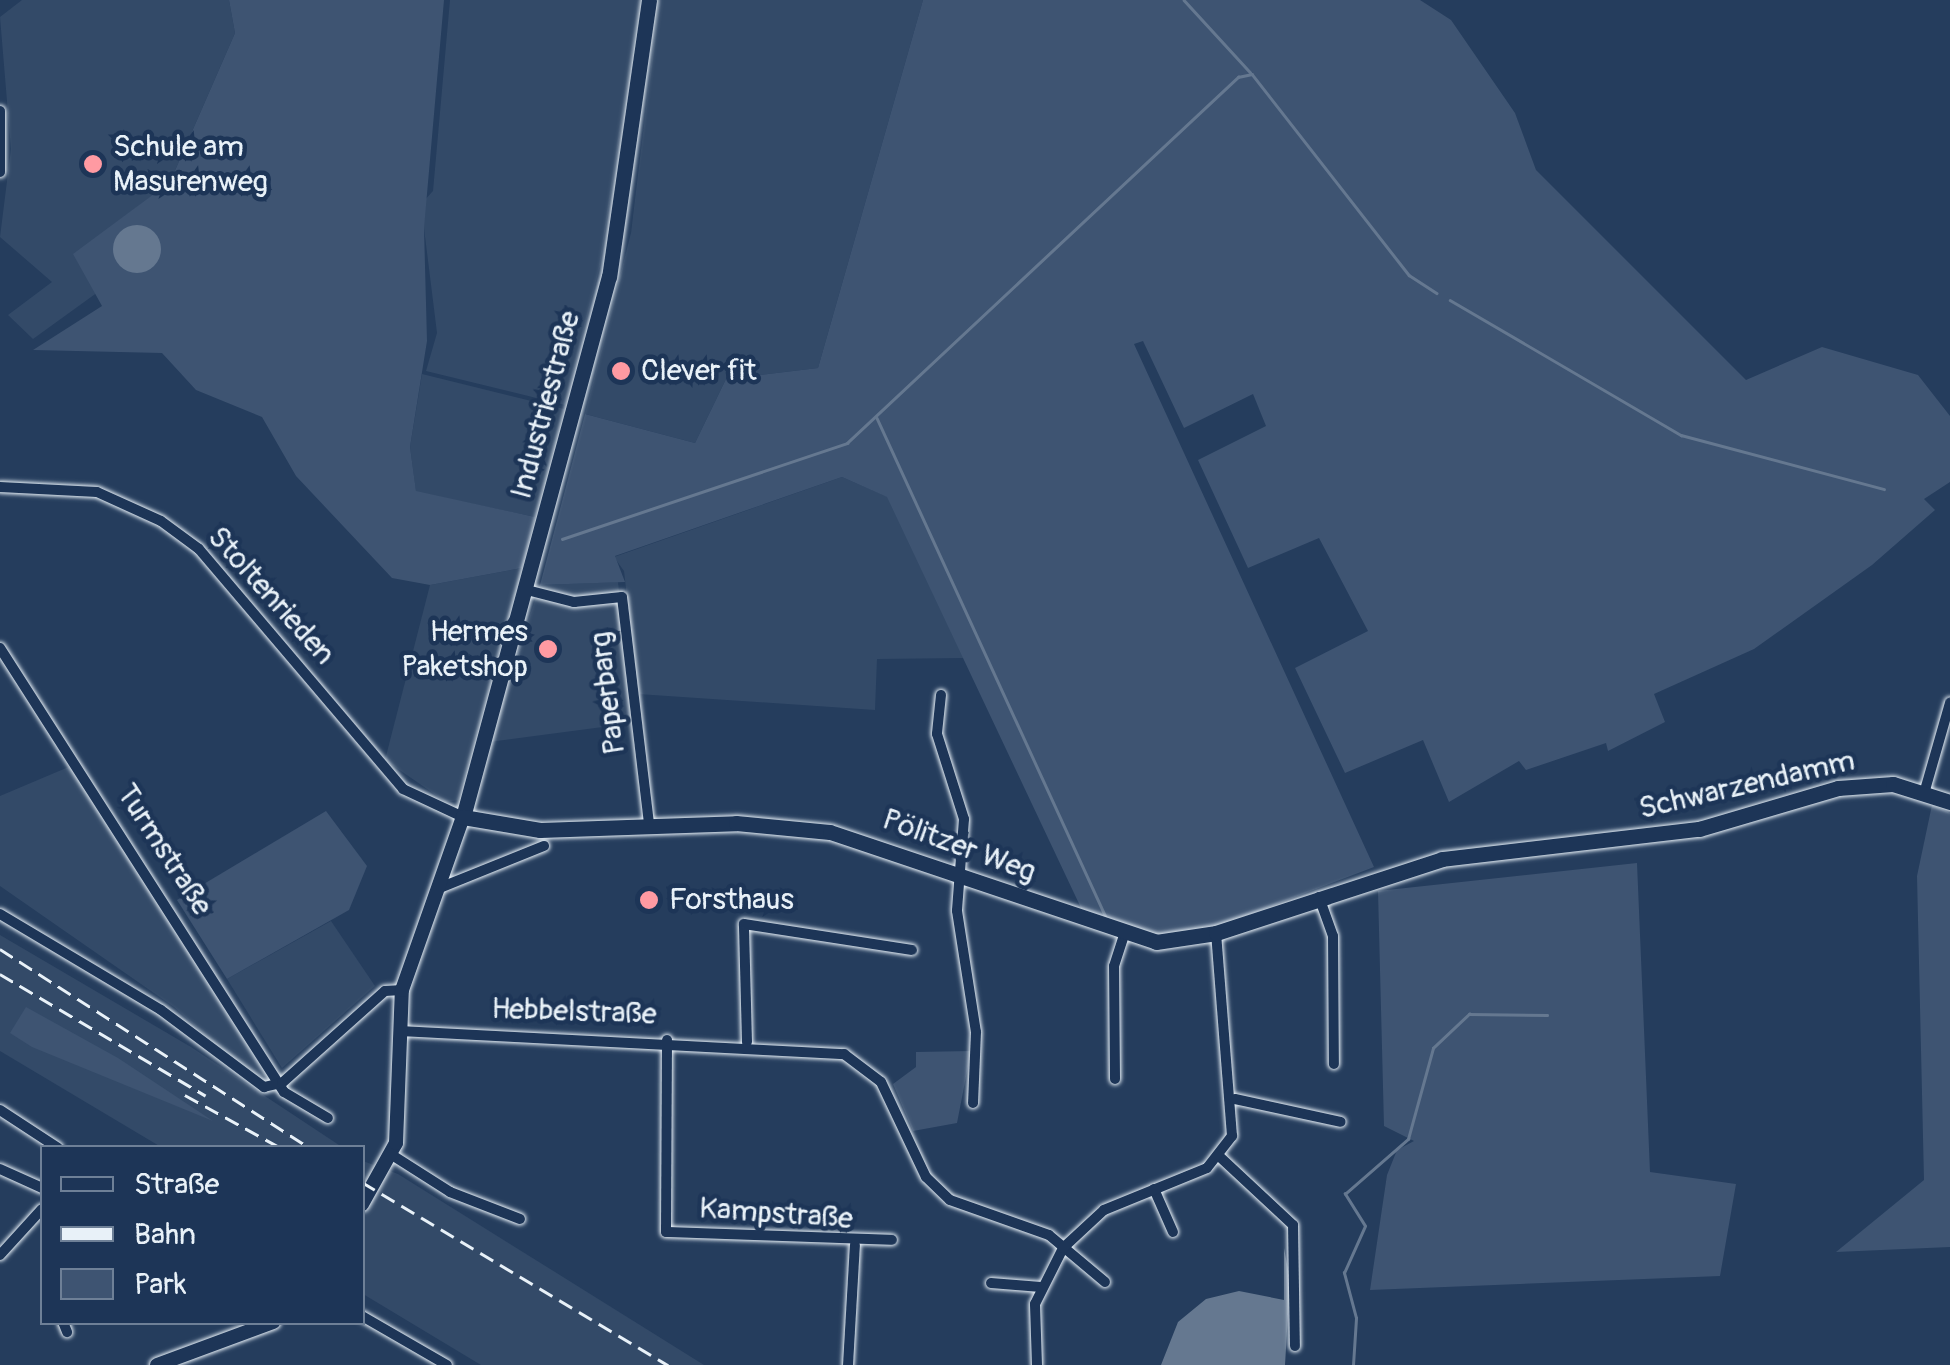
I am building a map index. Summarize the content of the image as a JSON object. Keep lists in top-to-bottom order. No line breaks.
{"streets":{"main road":["Industriestraße","Schwarzendamm","Pölitzer Weg"],"street":["Stoltenrieden","Paperbarg","Turmstraße","Hebbelstraße","Kampstraße"]},"crossings":[["Industriestraße","Stoltenrieden"],["Industriestraße","Paperbarg"],["Industriestraße","Pölitzer Weg"],["Stoltenrieden","Pölitzer Weg"],["Paperbarg","Pölitzer Weg"],["Schwarzendamm","Pölitzer Weg"],["Hebbelstraße","Kampstraße"]],"places":["Schule am Masurenweg","Clever fit","Hermes Paketshop","Forsthaus"],"legend":["Straße","Bahn","Park"]}
